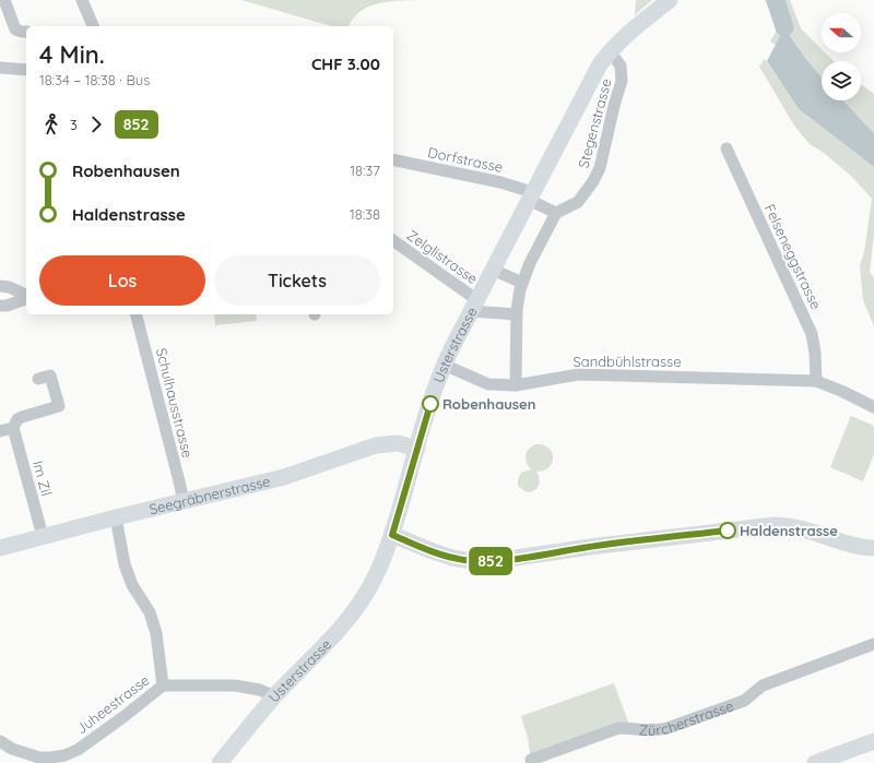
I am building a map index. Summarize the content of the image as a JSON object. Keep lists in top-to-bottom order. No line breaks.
{"streets":{"main road":["Usterstrasse","Seegräbnerstrasse"],"street":["Stegenstrasse","Dorfstrasse","Zelglistrasse","Felseneggstrasse","Sandbühlstrasse","Schulhausstrasse","Im Zil","Juheestrasse","Zürcherstrasse"]},"crossings":[["Stegenstrasse","Usterstrasse"],["Dorfstrasse","Usterstrasse"],["Zelglistrasse","Usterstrasse"],["Felseneggstrasse","Sandbühlstrasse"],["Usterstrasse","Sandbühlstrasse"],["Usterstrasse","Seegräbnerstrasse"],["Usterstrasse","Juheestrasse"],["Schulhausstrasse","Seegräbnerstrasse"],["Im Zil","Seegräbnerstrasse"]],"places":["Robenhausen","Haldenstrasse"],"lines":["bus line 852"],"north":"left","page":{"on_map":"852","heading":["4 Min.","18:34 – 18:38 · Bus","CHF 3.00"],"legs":["3","852"],"list":[{"name":"Robenhausen","value":"18:37"},{"name":"Haldenstrasse","value":"18:38"}],"buttons":["Los","Tickets"]}}
